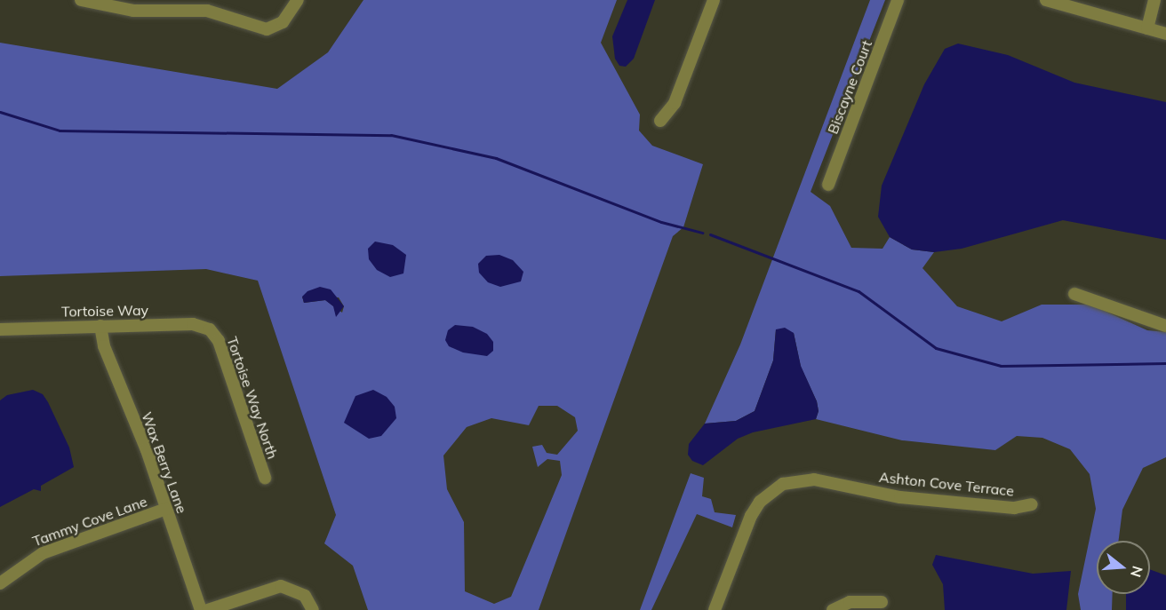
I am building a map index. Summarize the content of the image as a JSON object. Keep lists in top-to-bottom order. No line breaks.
{"streets":{"street":["Biscayne Court","Tortoise Way","Tortoise Way North","Wax Berry Lane","Ashton Cove Terrace","Tammy Cove Lane"]},"crossings":[["Tortoise Way","Tortoise Way North"],["Tortoise Way","Wax Berry Lane"],["Wax Berry Lane","Tammy Cove Lane"]],"north":"right"}
